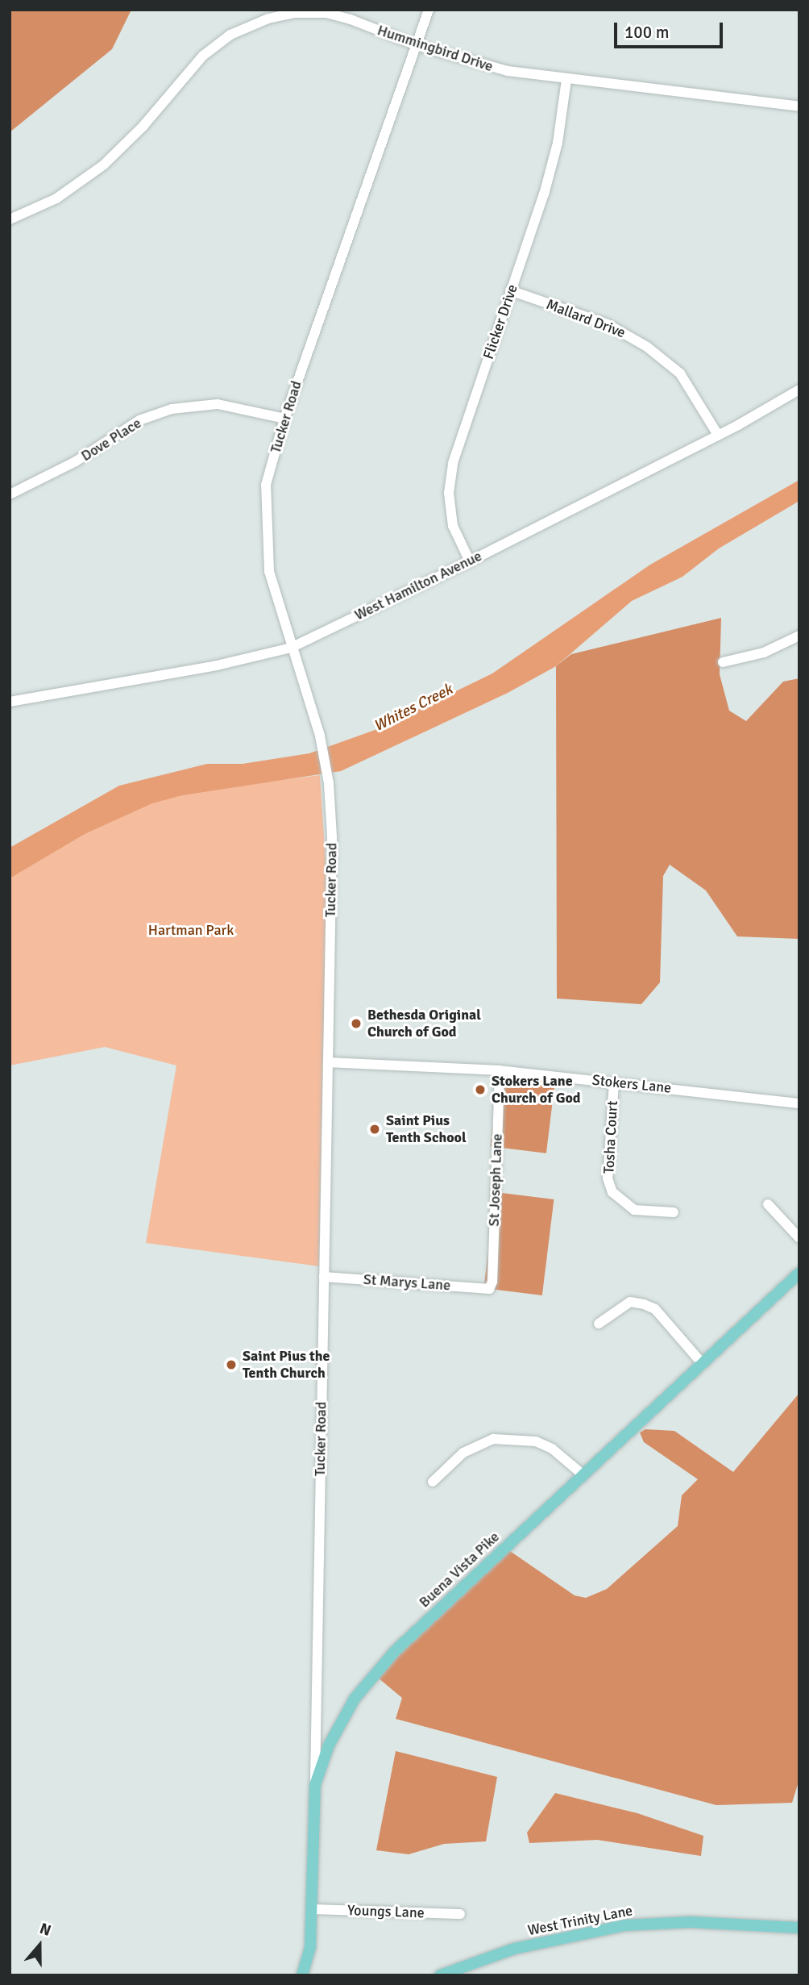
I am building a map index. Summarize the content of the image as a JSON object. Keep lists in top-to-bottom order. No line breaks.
{"streets":{"main road":["Buena Vista Pike","West Trinity Lane"],"street":["Hummingbird Drive","Mallard Drive","Flicker Drive","Tucker Road","Dove Place","West Hamilton Avenue","Stokers Lane","Tosha Court","St Joseph Lane","St Marys Lane","Youngs Lane"]},"crossings":[["Hummingbird Drive","Flicker Drive"],["Hummingbird Drive","Tucker Road"],["Mallard Drive","Flicker Drive"],["Mallard Drive","West Hamilton Avenue"],["Flicker Drive","West Hamilton Avenue"],["Tucker Road","Dove Place"],["Tucker Road","West Hamilton Avenue"],["Tucker Road","Stokers Lane"],["Tucker Road","St Marys Lane"],["Tucker Road","Buena Vista Pike"],["Stokers Lane","Tosha Court"],["Stokers Lane","St Joseph Lane"],["St Joseph Lane","St Marys Lane"],["Buena Vista Pike","Youngs Lane"]],"water":["Whites Creek"],"parks":["Hartman Park"],"places":["Bethesda Original Church of God","Stokers Lane Church of God","Saint Pius Tenth School","Saint Pius the Tenth Church"],"scale_bar":"100 m","north":"top"}
